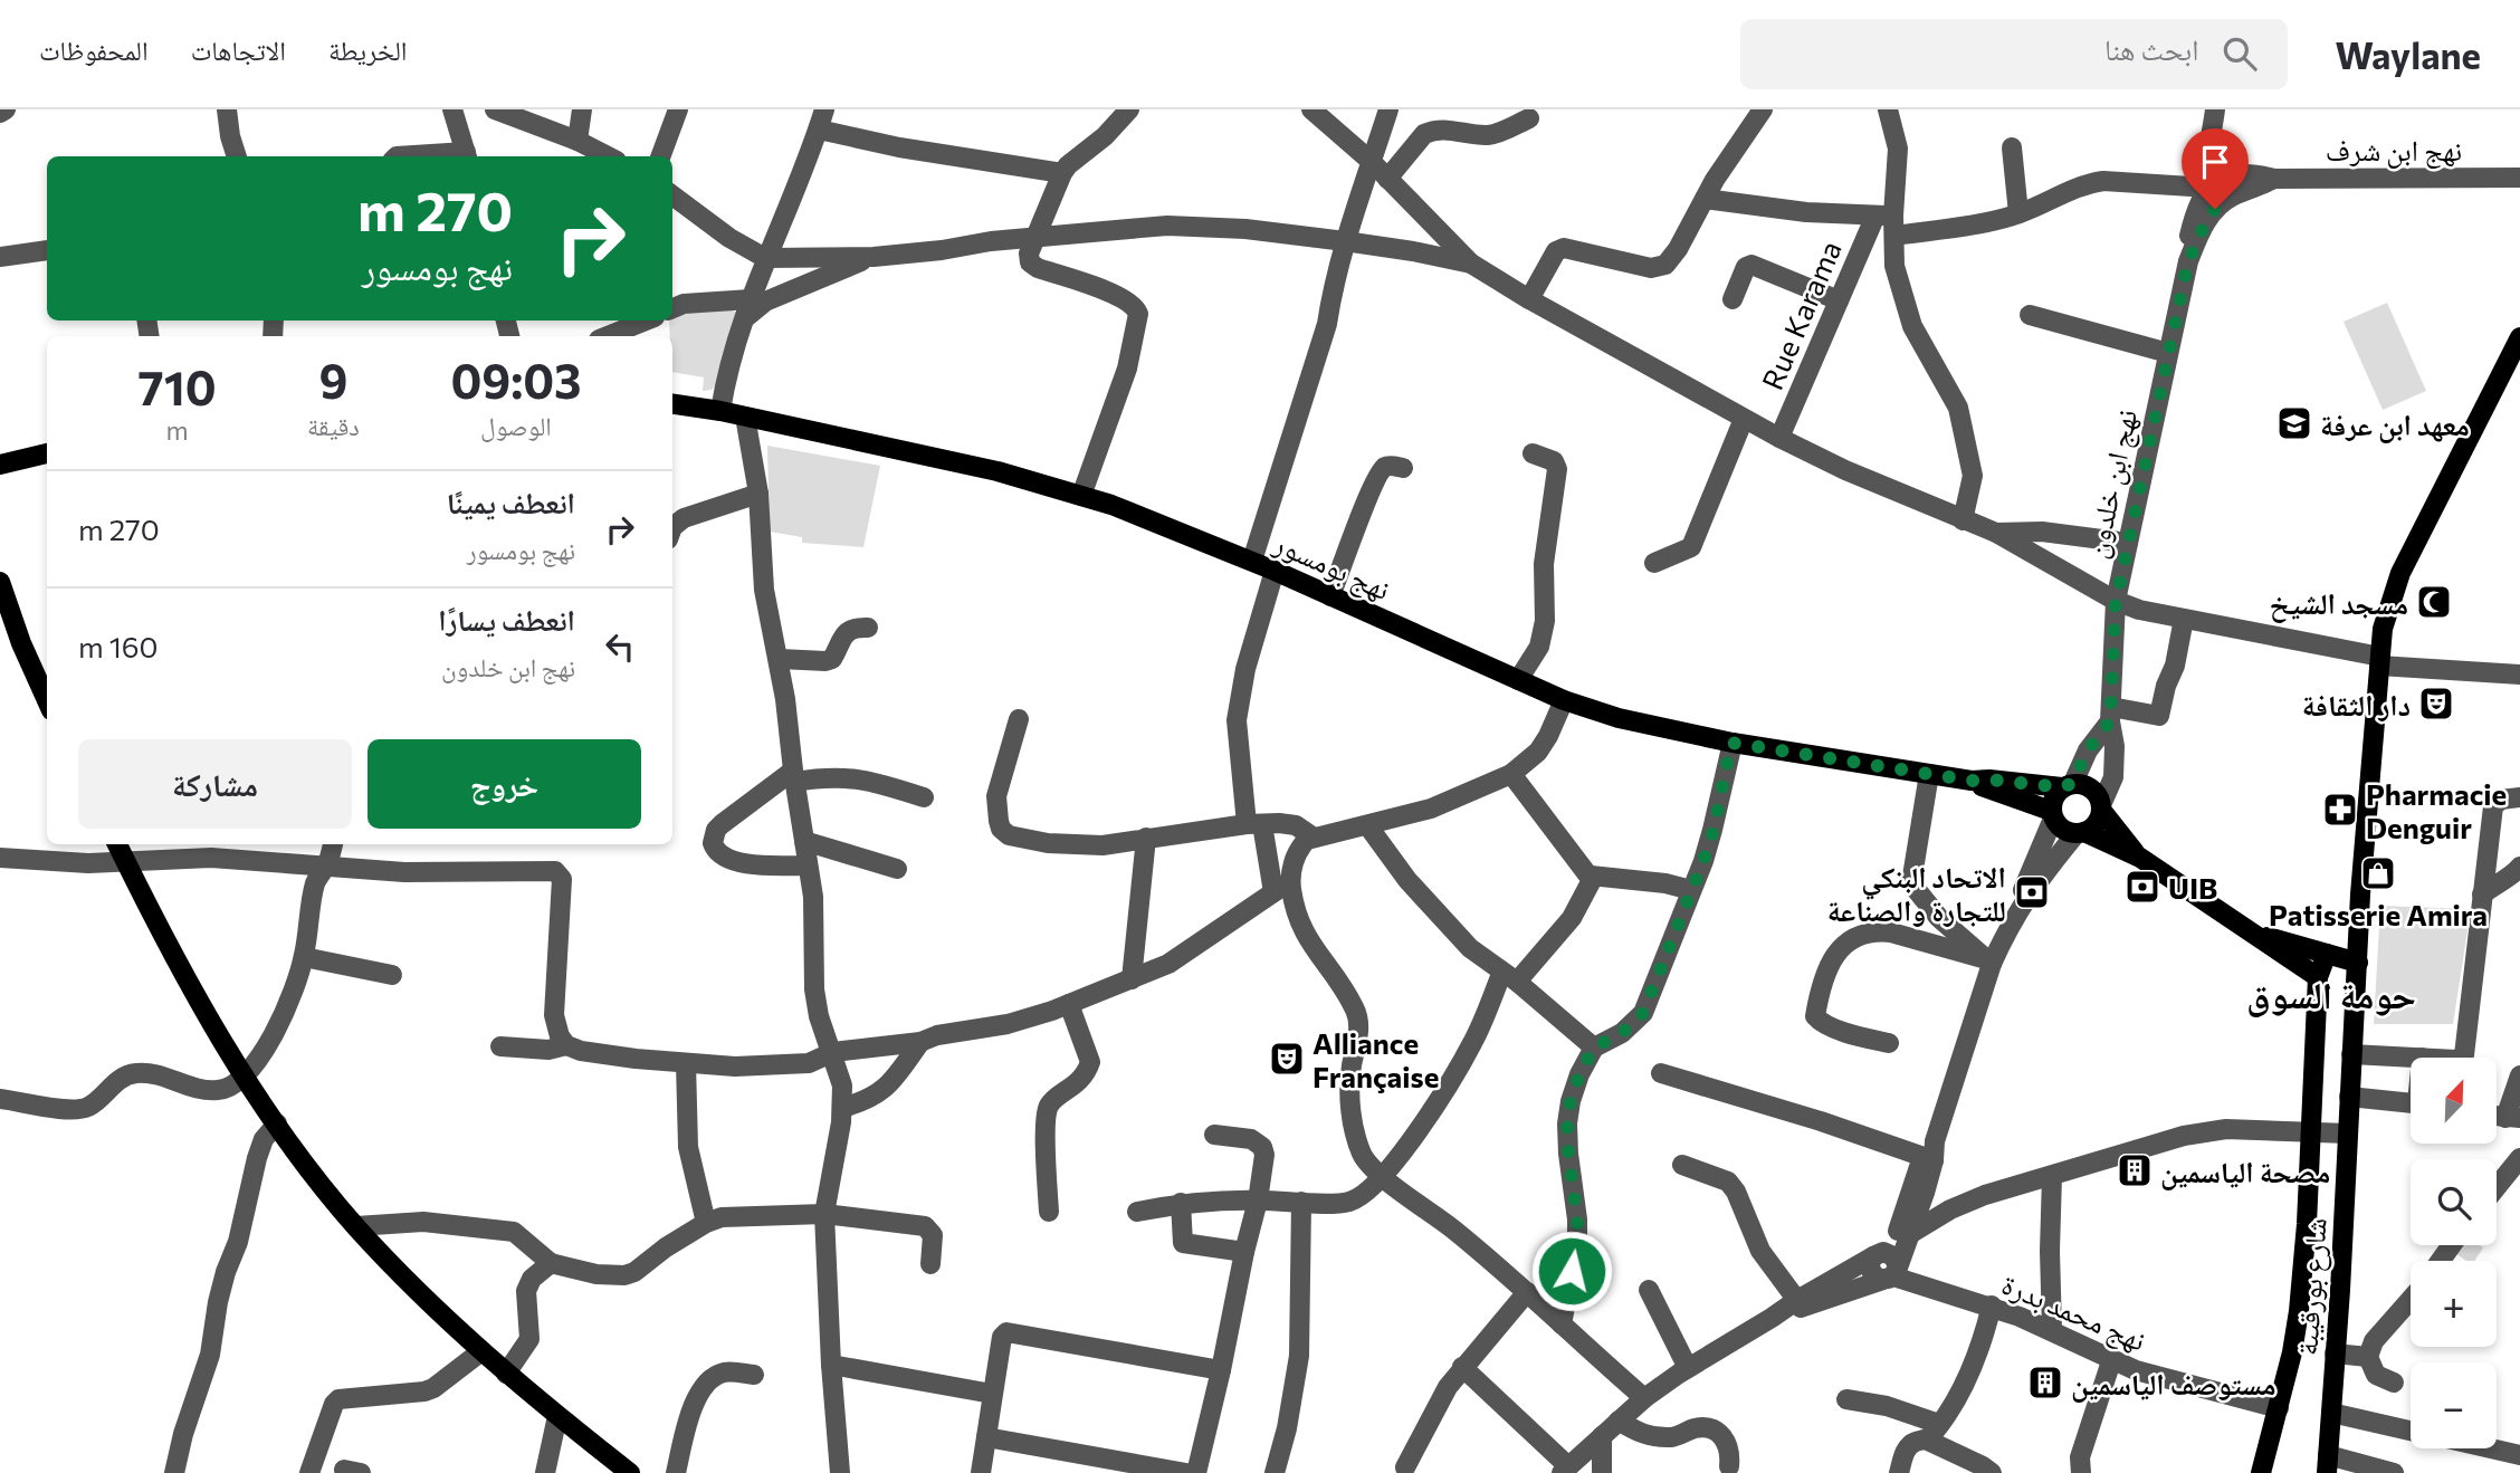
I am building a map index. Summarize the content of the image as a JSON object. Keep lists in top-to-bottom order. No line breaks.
{"streets":{"main road":["نهج بومسور","شارع بورقيبة"],"street":["نهج ابن شرف","Rue Karama","نهج ابن خلدون","نهج محمد بدرة"]},"crossings":[["نهج ابن شرف","Rue Karama"],["نهج ابن شرف","نهج ابن خلدون"],["نهج ابن خلدون","نهج بومسور"],["نهج بومسور","شارع بورقيبة"],["شارع بورقيبة","نهج محمد بدرة"]],"districts":["حومة السوق"],"places":{"school or university":["معهد ابن عرفة"],"mosque":["مسجد الشيخ"],"theatre":["دار الثقافة","Alliance Française"],"pharmacy":["Pharmacie Denguir"],"shop":["Patisserie Amira"],"bank":["UIB","الاتحاد البنكي للتجارة والصناعة"],"building":["مصحة الياسمين","مستوصف الياسمين"]},"north":"top right","page":{"header":"Waylane","search":"ابحث هنا","nav":["الخريطة","الاتجاهات","المحفوظات"],"turn":["270 m","نهج بومسور"],"eta":["09:03","الوصول","9","دقيقة","710","m"],"list":[{"name":"انعطف يمينًا","note":"نهج بومسور","value":"270 m"},{"name":"انعطف يسارًا","note":"نهج ابن خلدون","value":"160 m"}],"buttons":["خروج","مشاركة"],"map_buttons":["+","−"]}}
